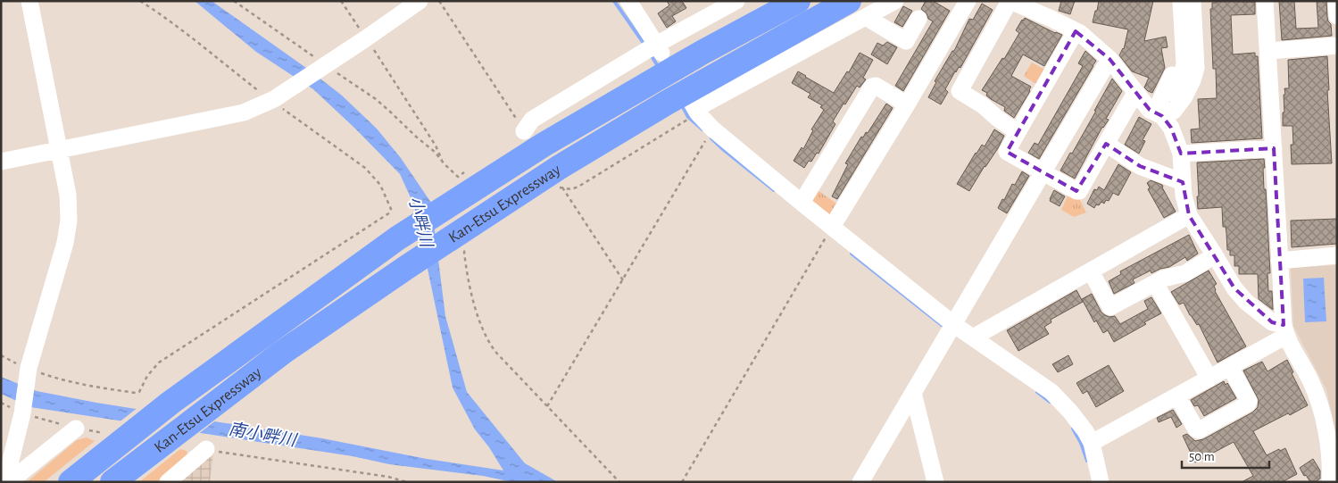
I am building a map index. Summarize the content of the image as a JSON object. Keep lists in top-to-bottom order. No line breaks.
{"streets":{"highway":["Kan-Etsu Expressway"]},"water":["小畔川","南小畔川"],"scale_bar":"50 m"}
